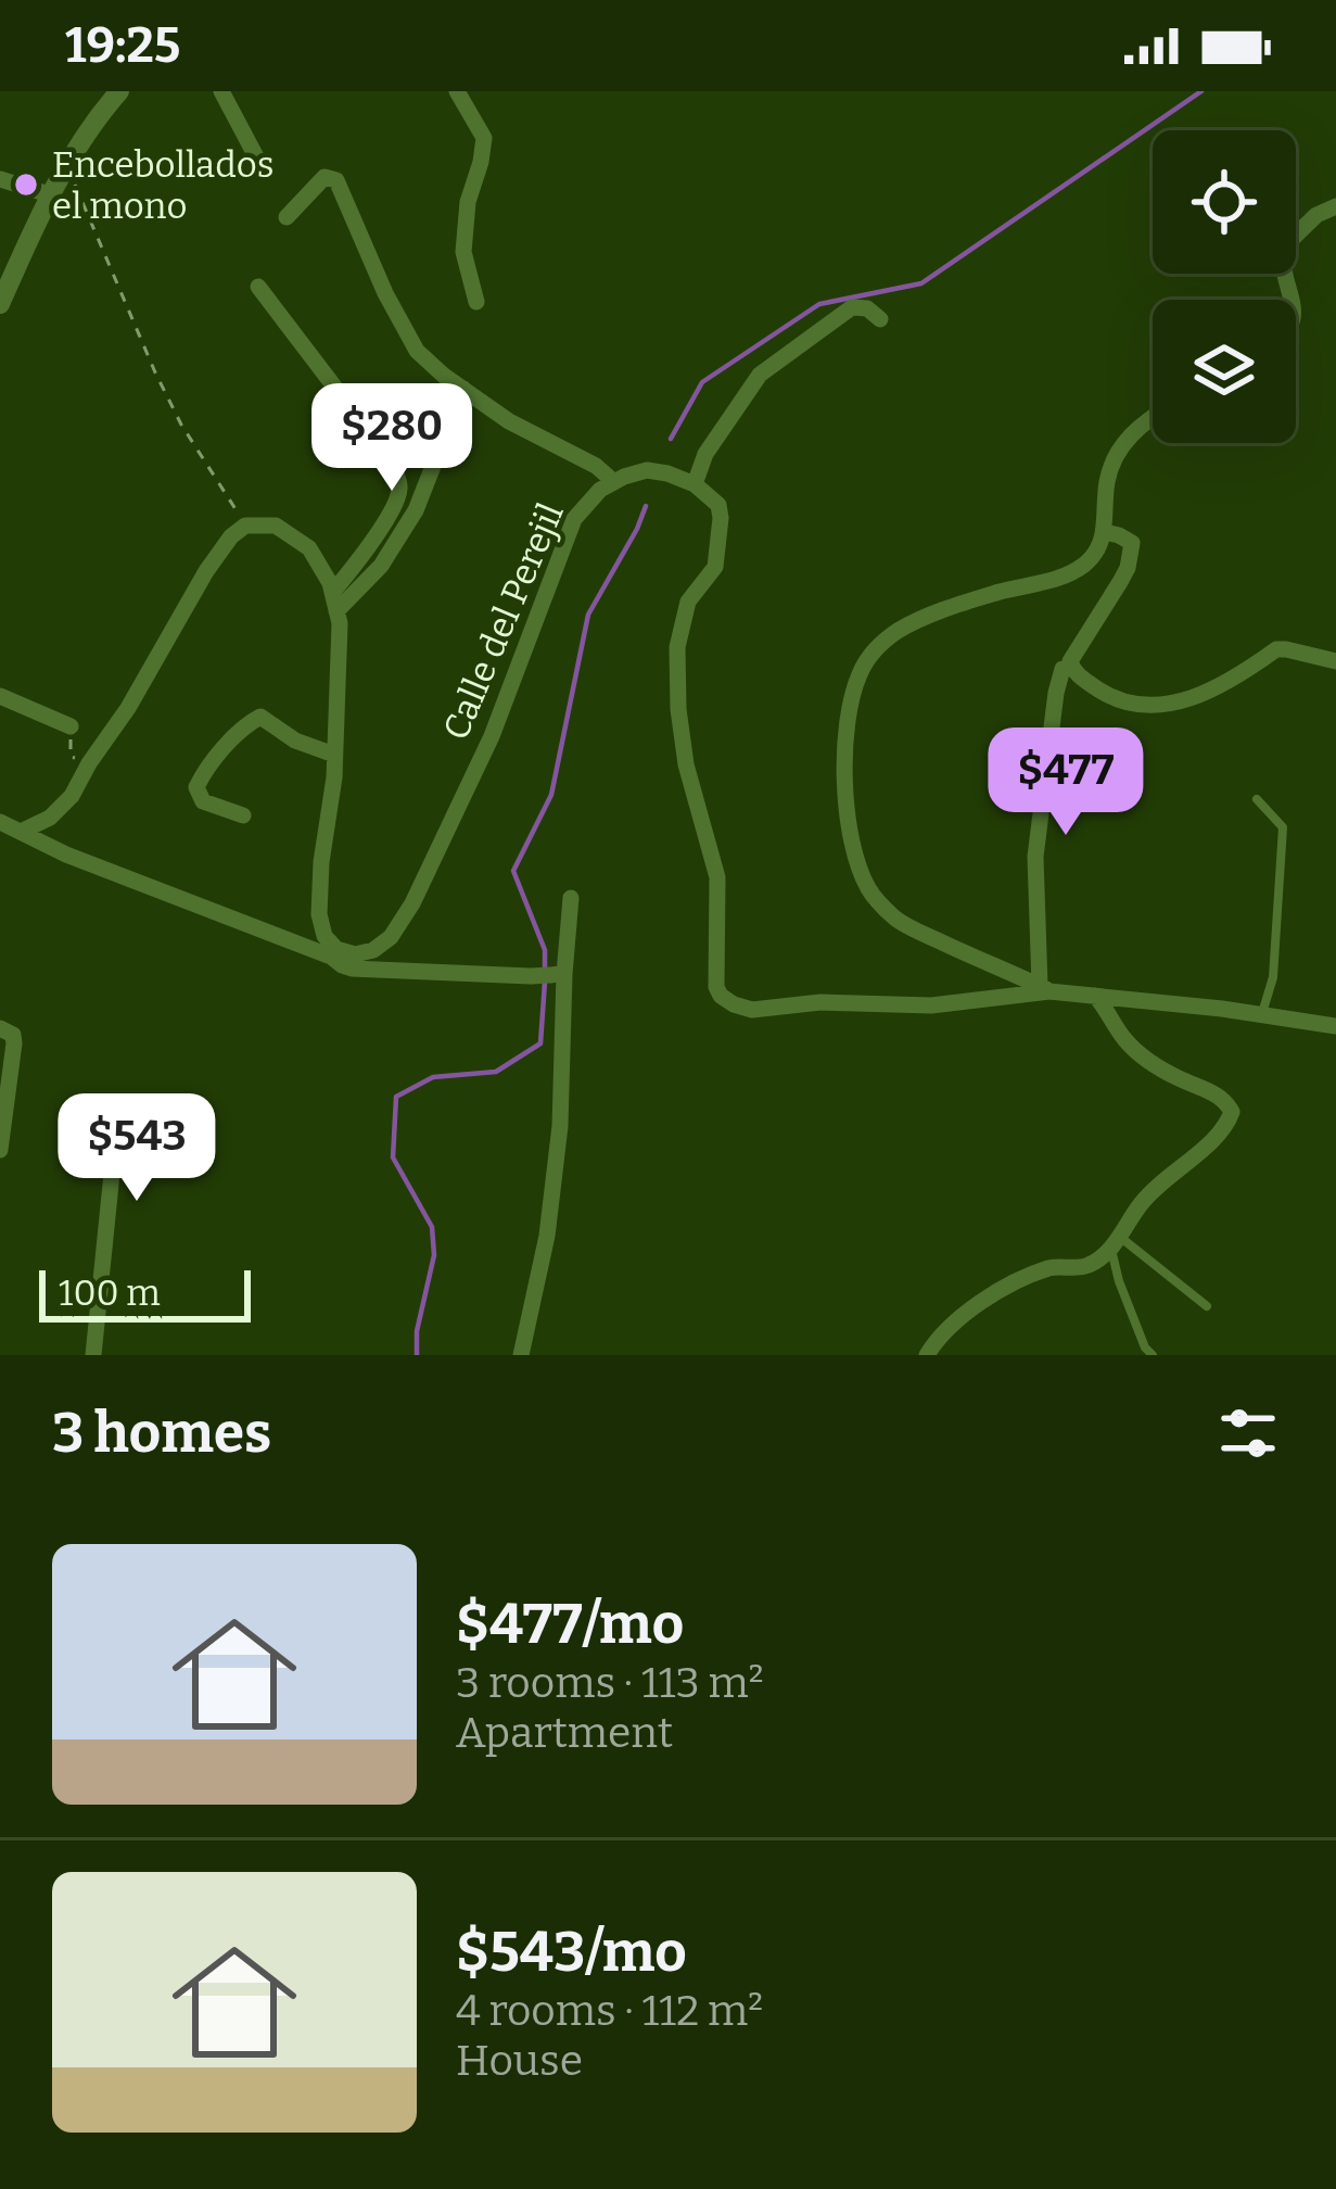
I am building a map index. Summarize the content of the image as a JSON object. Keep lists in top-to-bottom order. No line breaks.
{"streets":{"street":["Calle del Perejil"]},"places":["Encebollados el mono"],"scale_bar":"100 m","page":{"status":"19:25","price":["$280","$477","$543"],"scale":"100 m","heading":"3 homes","list":[{"name":"$477/mo","note":"3 rooms · 113 m² · Apartment"},{"name":"$543/mo","note":"4 rooms · 112 m² · House"}]}}
